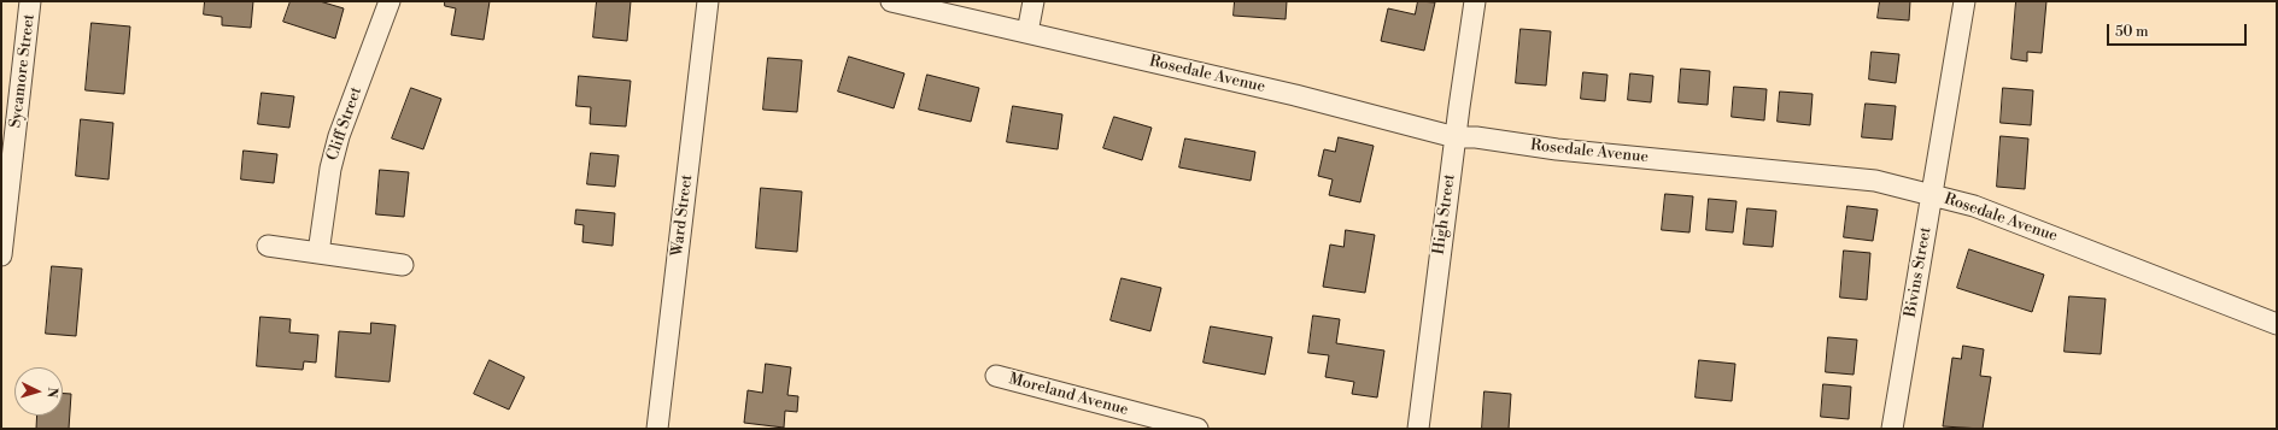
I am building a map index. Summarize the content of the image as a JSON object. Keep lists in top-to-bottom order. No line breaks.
{"streets":{"street":["Sycamore Street","Rosedale Avenue","Cliff Street","High Street","Ward Street","Bivins Street","Moreland Avenue"]},"crossings":[["Rosedale Avenue","High Street"],["Rosedale Avenue","Bivins Street"]],"scale_bar":"50 m","north":"right"}
